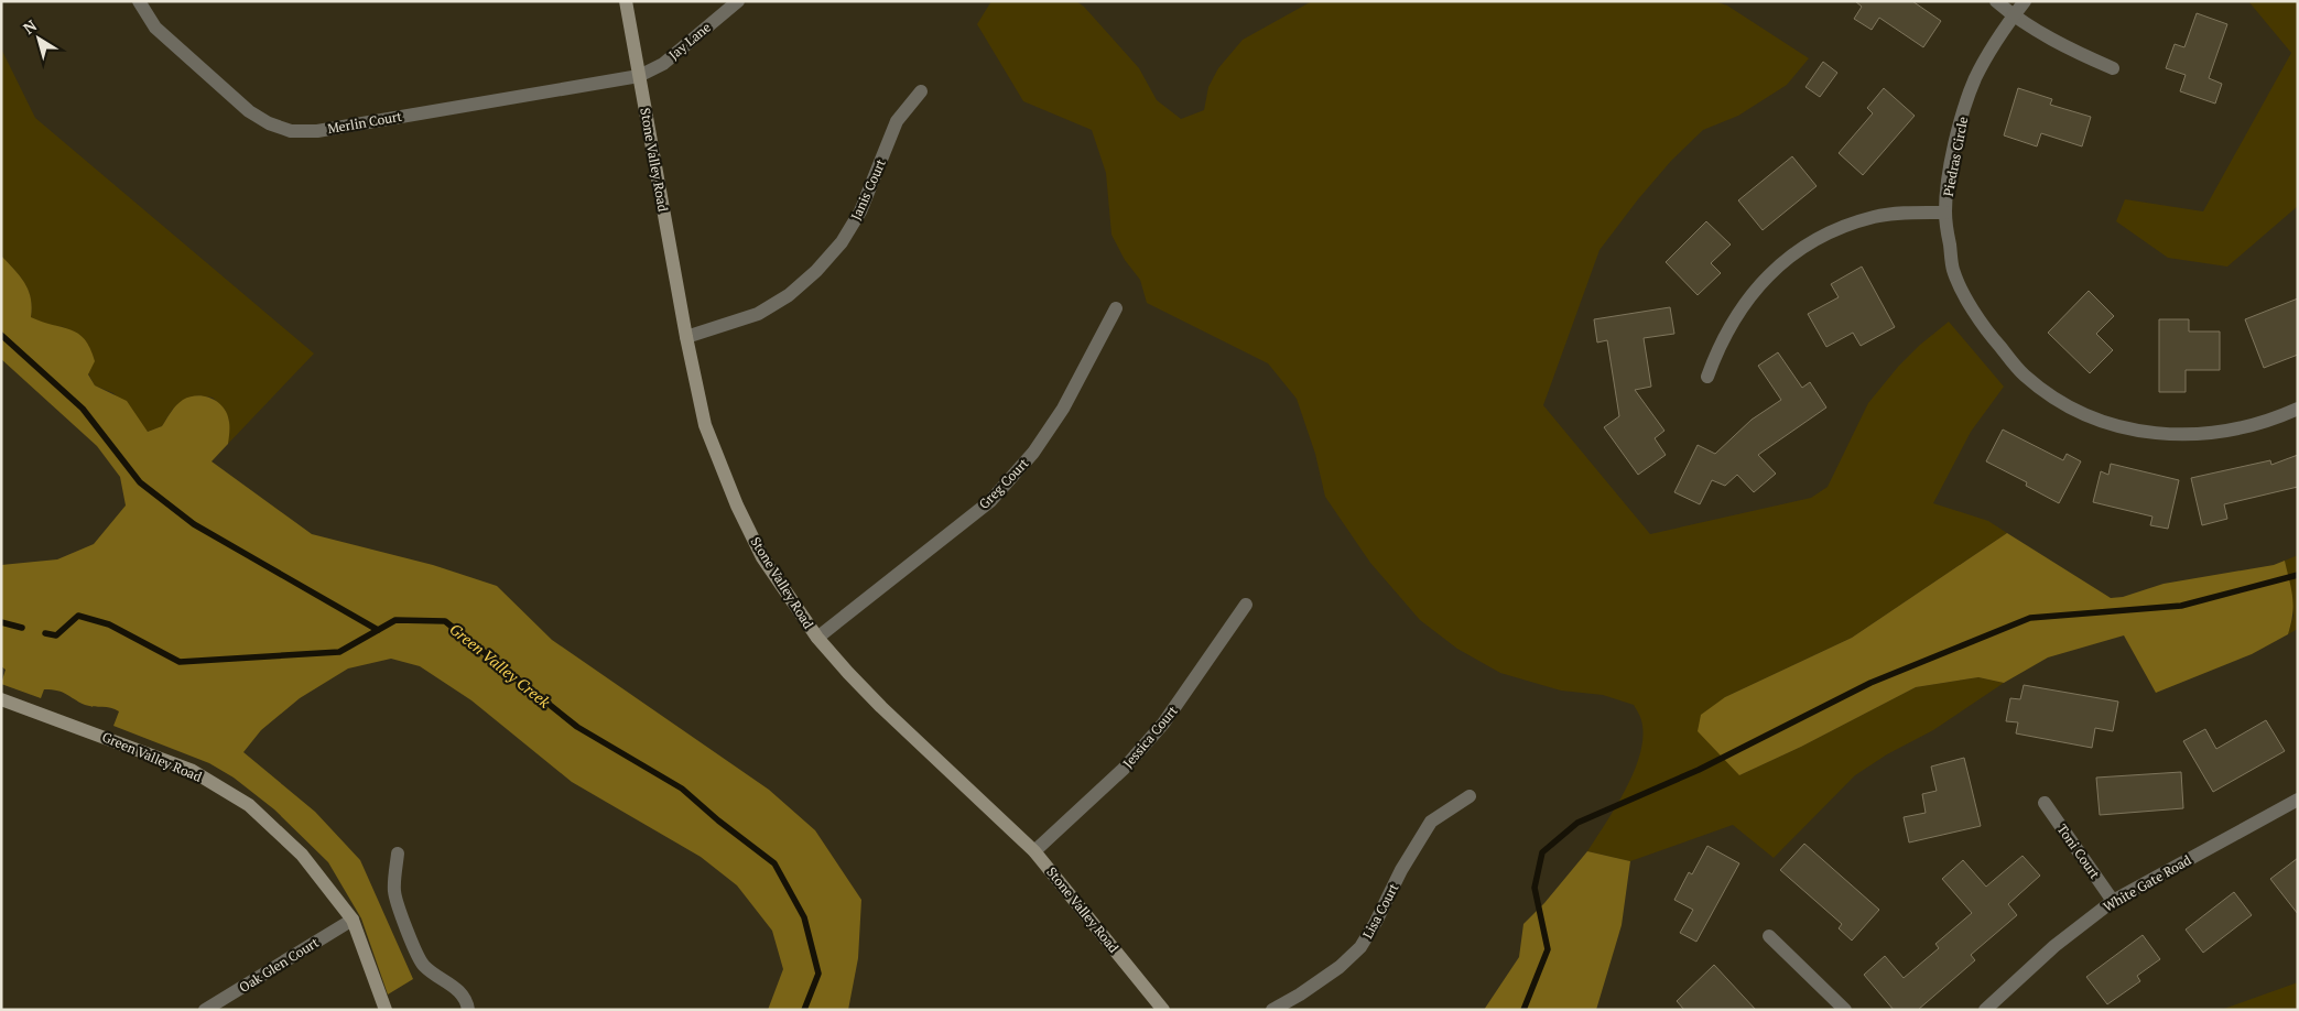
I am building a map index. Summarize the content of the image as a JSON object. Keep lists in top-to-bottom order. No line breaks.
{"streets":{"street":["Jay Lane","Merlin Court","Piedras Circle","Stone Valley Road","Janis Court","Greg Court","Jessica Court","Green Valley Road","Toni Court","White Gate Road","Lisa Court","Oak Glen Court"]},"crossings":[["Jay Lane","Merlin Court"],["Jay Lane","Stone Valley Road"],["Merlin Court","Stone Valley Road"],["Stone Valley Road","Janis Court"],["Stone Valley Road","Greg Court"],["Stone Valley Road","Jessica Court"],["Green Valley Road","Oak Glen Court"],["Toni Court","White Gate Road"]],"water":["Green Valley Creek"],"north":"top left"}
